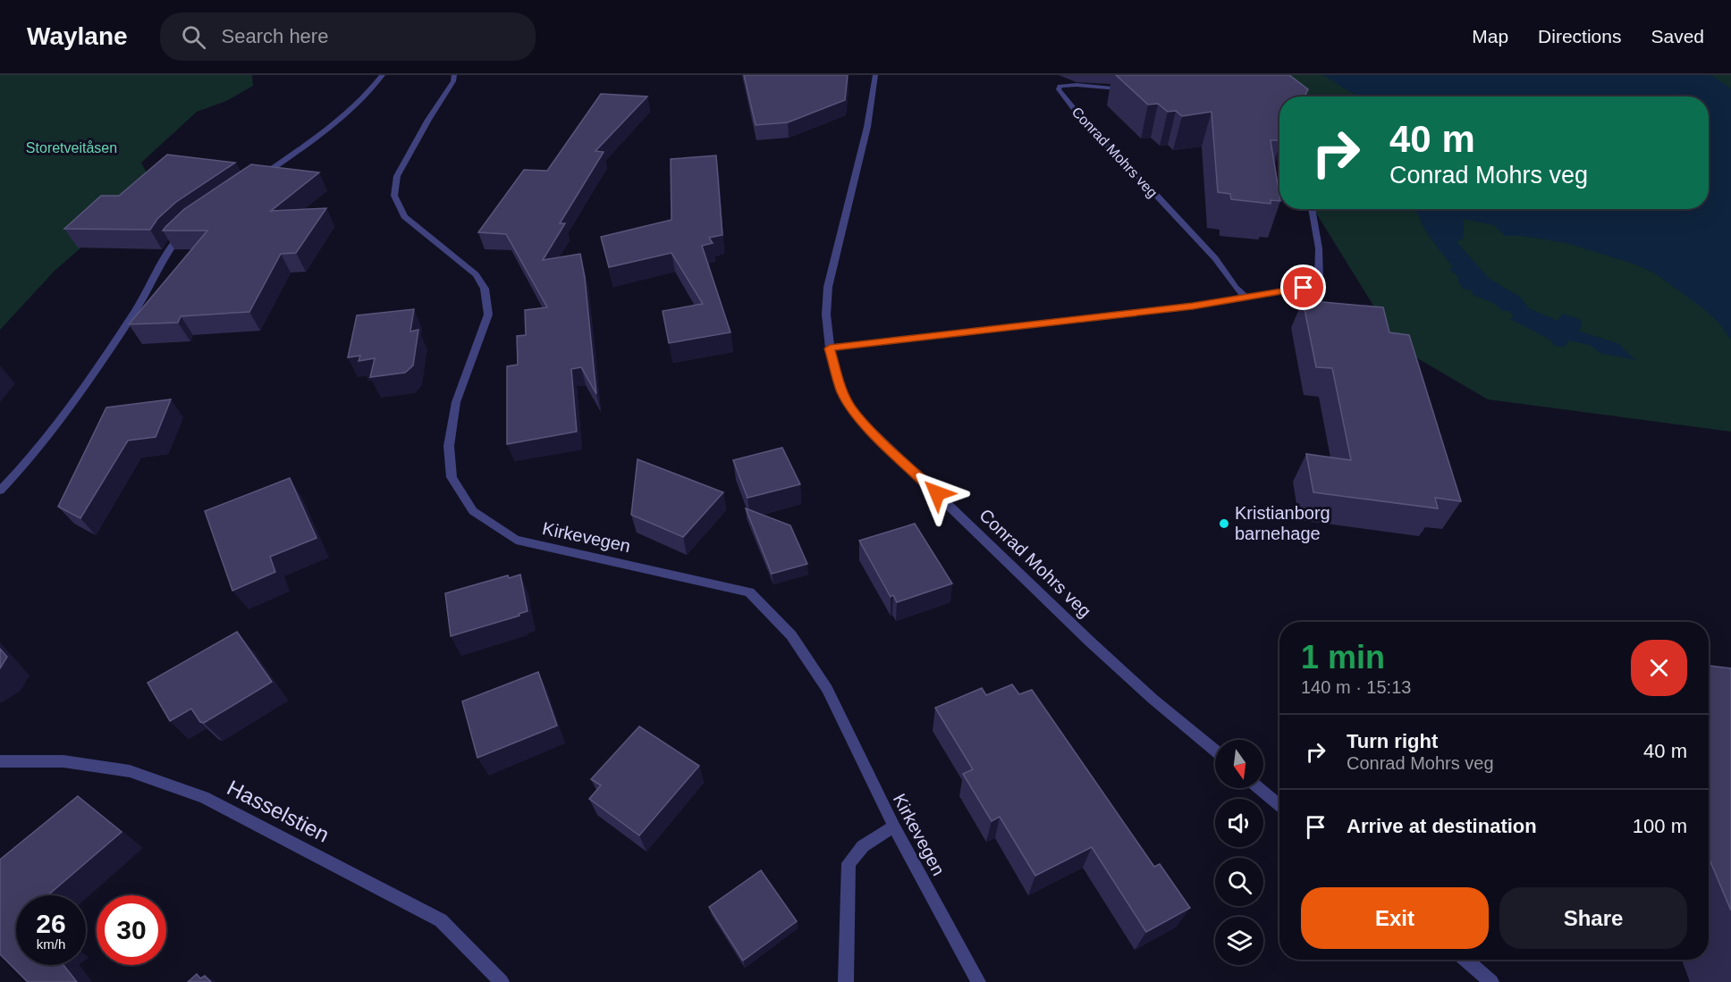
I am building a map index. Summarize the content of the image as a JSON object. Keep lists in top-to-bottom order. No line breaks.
{"streets":{"street":["Conrad Mohrs veg","Kirkevegen","Hasselstien"]},"parks":["Storetveitåsen"],"places":["Kristianborg barnehage"],"north":"bottom","page":{"header":"Waylane","search":"Search here","nav":["Map","Directions","Saved"],"turn":["40 m","Conrad Mohrs veg"],"heading":["1 min","140 m · 15:13"],"list":[{"name":"Turn right","note":"Conrad Mohrs veg","value":"40 m"},{"name":"Arrive at destination","value":"100 m"}],"buttons":["Exit","Share"],"speed":"26 km/h","limit":"30"}}
